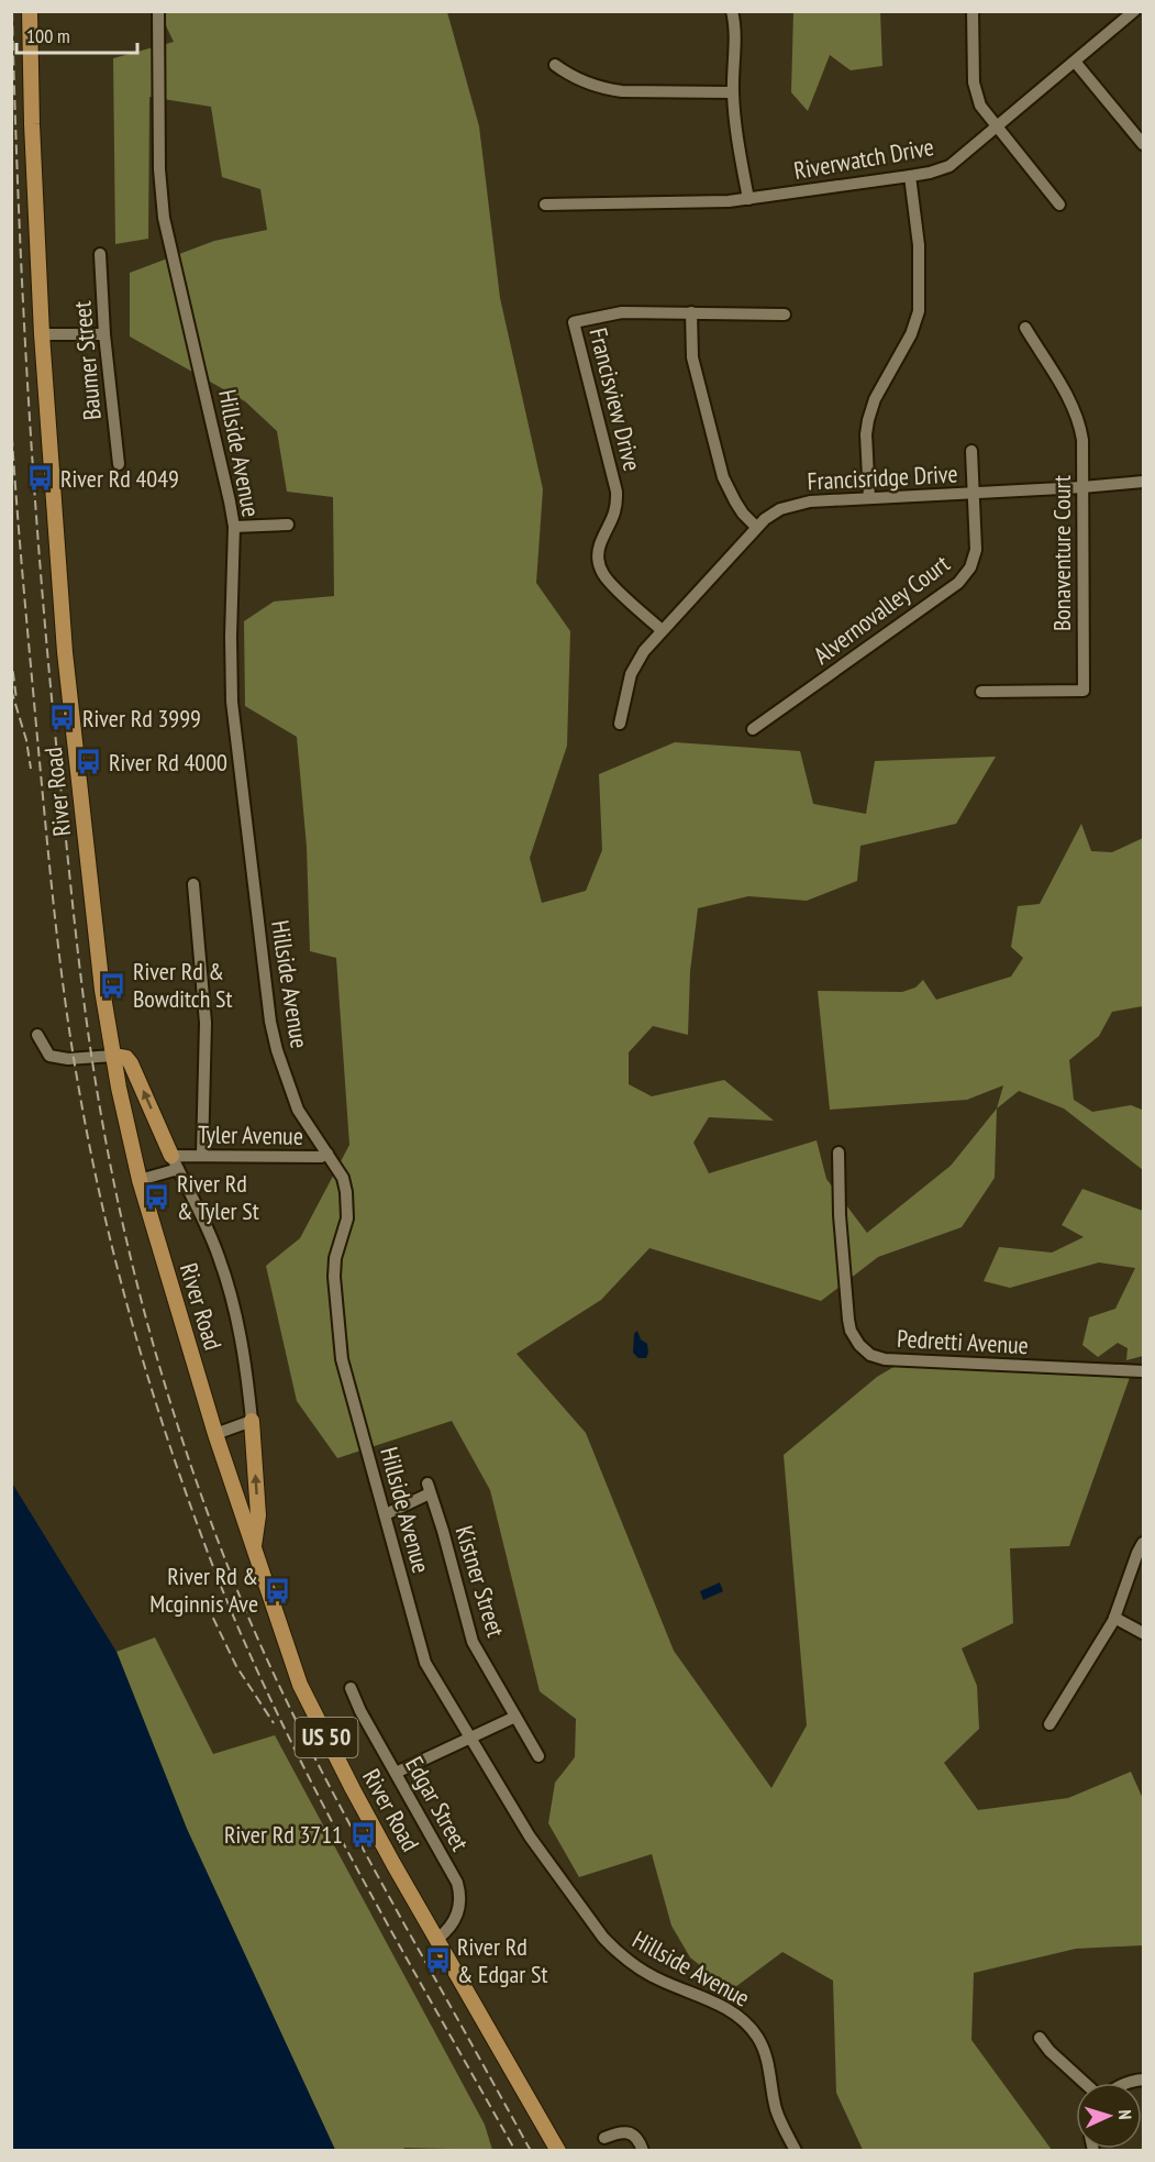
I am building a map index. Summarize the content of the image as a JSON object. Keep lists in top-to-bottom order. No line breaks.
{"streets":{"main road":["River Road","US 50"],"street":["Riverwatch Drive","Baumer Street","Francisview Drive","Hillside Avenue","Francisridge Drive","Bonaventure Court","Alvernovalley Court","Tyler Avenue","Pedretti Avenue","Kistner Street","Edgar Street"]},"crossings":[["Francisview Drive","Francisridge Drive"],["Hillside Avenue","Tyler Avenue"],["Hillside Avenue","Kistner Street"],["Francisridge Drive","Bonaventure Court"],["Francisridge Drive","Alvernovalley Court"],["River Road","Tyler Avenue"],["River Road","Edgar Street"]],"places":{"bus stop":["River Rd 4049","River Rd 3999","River Rd 4000","River Rd & Bowditch St","River Rd & Tyler St","River Rd & Mcginnis Ave","River Rd 3711","River Rd & Edgar St"]},"scale_bar":"100 m","north":"right"}
